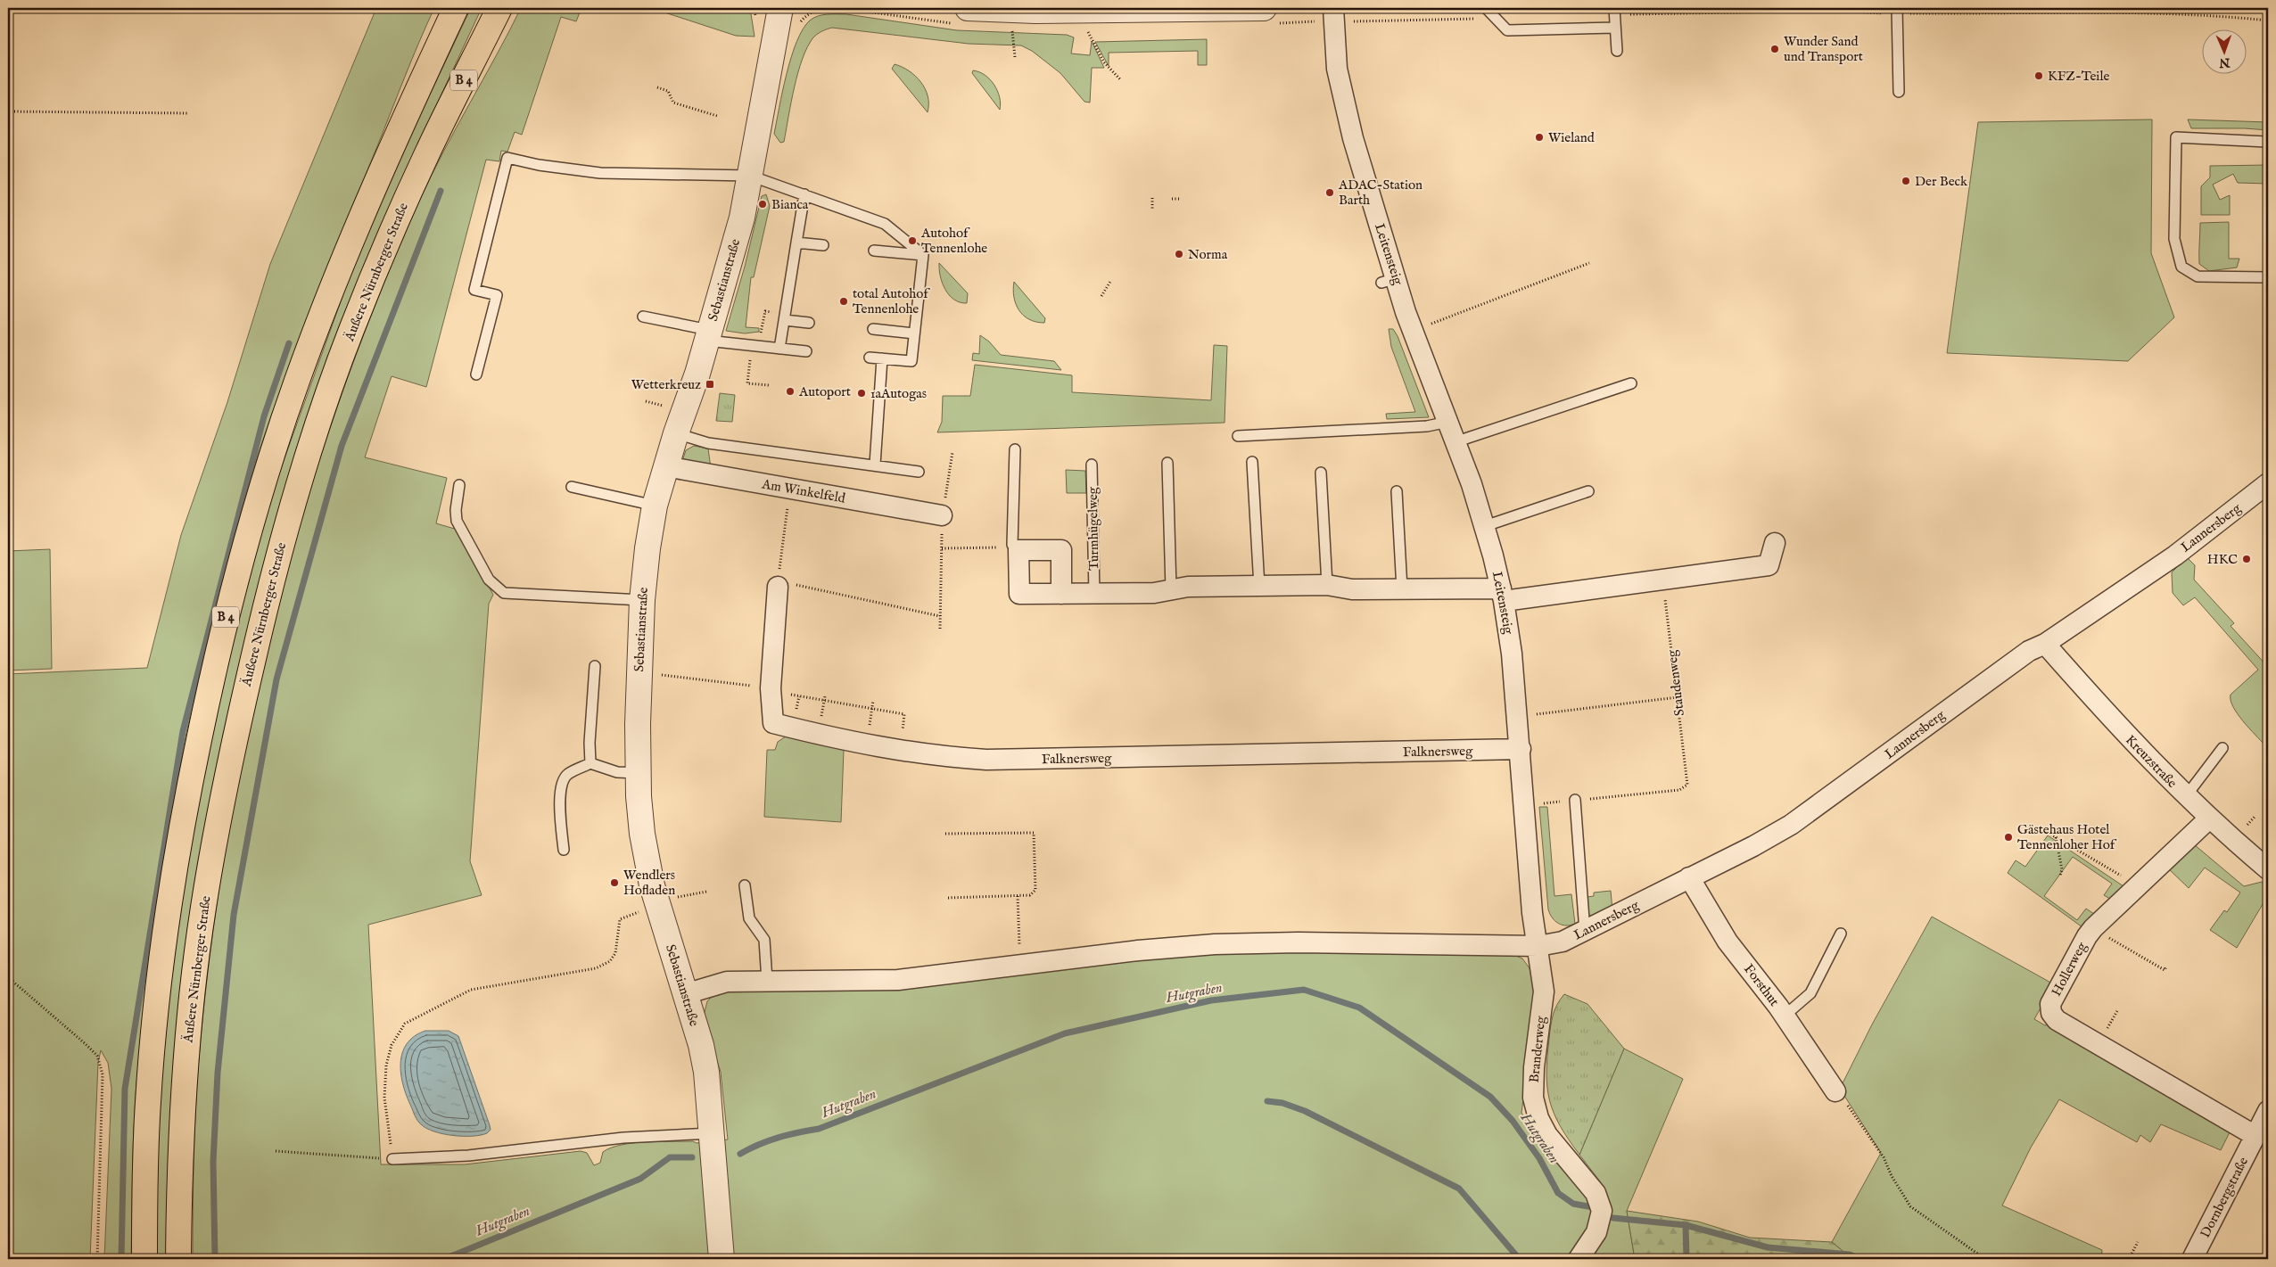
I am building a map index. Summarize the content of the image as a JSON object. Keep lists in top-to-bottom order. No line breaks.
{"streets":{"highway":["B 4","Äußere Nürnberger Straße"],"street":["Leitensteig","Sebastianstraße","Am Winkelfeld","Lannersberg","Falknersweg","Kreuzstraße","Hollerweg","Forsthut","Branderweg","Dornbergstraße"],"lane":["Turmhügelweg"],"path":["Staudenweg"]},"crossings":[["Leitensteig","Lannersberg"],["Leitensteig","Falknersweg"],["Leitensteig","Branderweg"],["Sebastianstraße","Am Winkelfeld"],["Lannersberg","Kreuzstraße"],["Lannersberg","Forsthut"],["Lannersberg","Branderweg"],["Kreuzstraße","Hollerweg"],["Hollerweg","Dornbergstraße"]],"water":["Hutgraben"],"places":{"other":["Wunder Sand und Transport","KFZ-Teile","Wieland","Der Beck","ADAC-Station Barth","Bianca","Autohof Tennenlohe","Norma","total Autohof Tennenlohe","Autoport","1aAutogas","HKC","Gästehaus Hotel Tennenloher Hof","Wendlers Hofladen"],"transit":["Wetterkreuz"]},"north":"bottom"}
